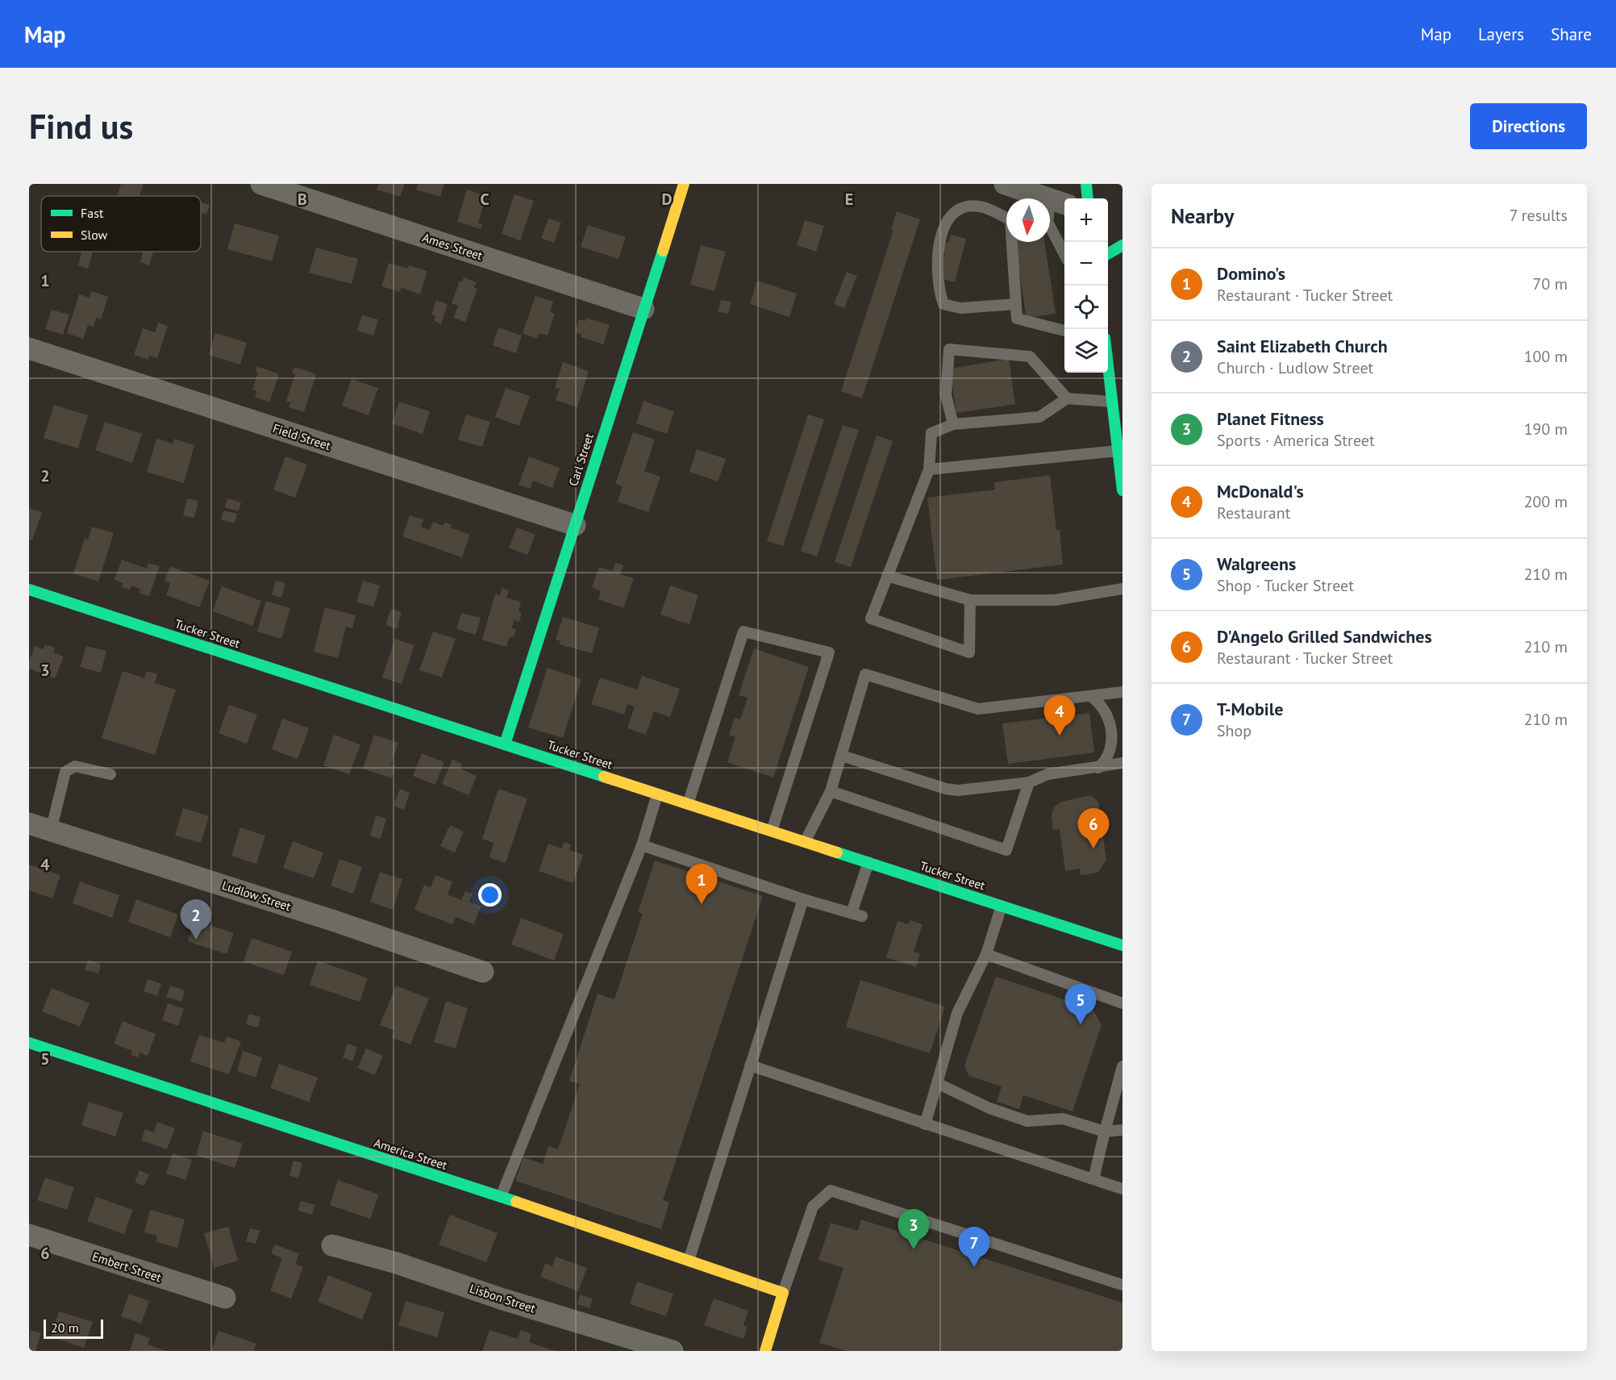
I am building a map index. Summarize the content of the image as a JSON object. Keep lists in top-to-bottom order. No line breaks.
{"streets":{"street":["Ames Street","Field Street","Carl Street","Tucker Street","Ludlow Street","America Street","Embert Street","Lisbon Street"]},"crossings":[["Ames Street","Carl Street"],["Field Street","Carl Street"],["Carl Street","Tucker Street"]],"legend":["Fast","Slow"],"scale_bar":"20 m","north":"bottom","page":{"header":"Map","nav":["Map","Layers","Share"],"buttons":"Directions","title":"Find us","heading":["Nearby","7 results"],"map_buttons":["+","−"],"list":[{"mark":"1","name":"Domino's","note":"Restaurant · Tucker Street","value":"70 m"},{"mark":"2","name":"Saint Elizabeth Church","note":"Church · Ludlow Street","value":"100 m"},{"mark":"3","name":"Planet Fitness","note":"Sports · America Street","value":"190 m"},{"mark":"4","name":"McDonald's","note":"Restaurant","value":"200 m"},{"mark":"5","name":"Walgreens","note":"Shop · Tucker Street","value":"210 m"},{"mark":"6","name":"D'Angelo Grilled Sandwiches","note":"Restaurant · Tucker Street","value":"210 m"},{"mark":"7","name":"T-Mobile","note":"Shop","value":"210 m"}],"pins":["4","6","1","2","5","3","7"],"scale":"20 m"},"grid":{"columns":["B","C","D","E"],"rows":["1","2","3","4","5","6"]}}
